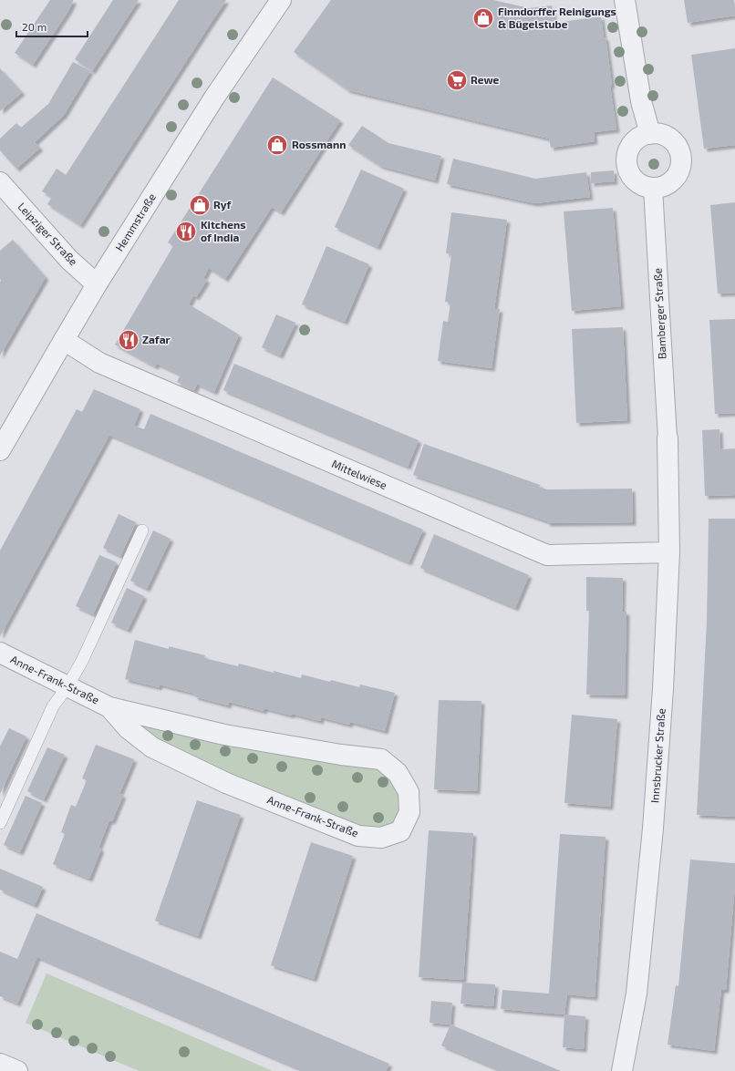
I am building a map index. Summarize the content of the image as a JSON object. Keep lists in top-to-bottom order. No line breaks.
{"streets":{"street":["Hemmstraße","Leipziger Straße","Bamberger Straße","Mittelwiese","Anne-Frank-Straße","Innsbrucker Straße"]},"crossings":[["Hemmstraße","Leipziger Straße"],["Hemmstraße","Mittelwiese"],["Bamberger Straße","Innsbrucker Straße"],["Mittelwiese","Innsbrucker Straße"]],"places":{"shop":["Finndorffer Reinigungs & Bügelstube","Rossmann","Ryf"],"supermarket":["Rewe"],"restaurant":["Kitchens of India","Zafar"]},"scale_bar":"20 m"}
